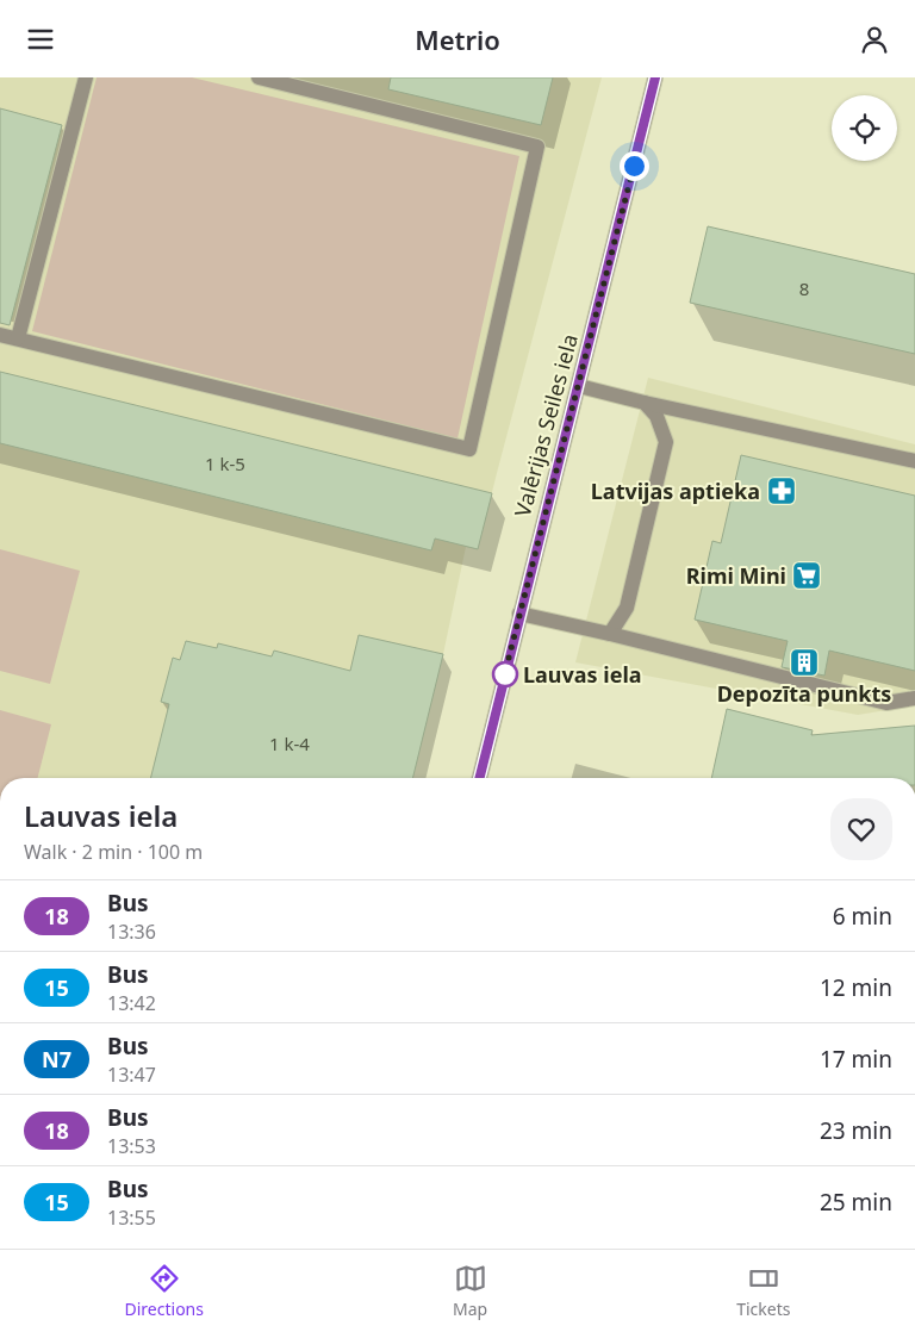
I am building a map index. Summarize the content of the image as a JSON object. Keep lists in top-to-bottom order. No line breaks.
{"streets":{"street":["Valērijas Seiles iela"]},"places":{"pharmacy":["Latvijas aptieka"],"supermarket":["Rimi Mini"],"building":["Depozīta punkts"],"other":["Lauvas iela"]},"lines":["bus line 18"],"house_numbers":["8","1 k-5","1 k-4"],"page":{"header":"Metrio","heading":["Lauvas iela","Walk · 2 min · 100 m"],"list":[{"mark":"18","name":"Bus","note":"13:36","value":"6 min"},{"mark":"15","name":"Bus","note":"13:42","value":"12 min"},{"mark":"N7","name":"Bus","note":"13:47","value":"17 min"},{"mark":"18","name":"Bus","note":"13:53","value":"23 min"},{"mark":"15","name":"Bus","note":"13:55","value":"25 min"}],"tabs":["Directions","Map","Tickets"]}}
